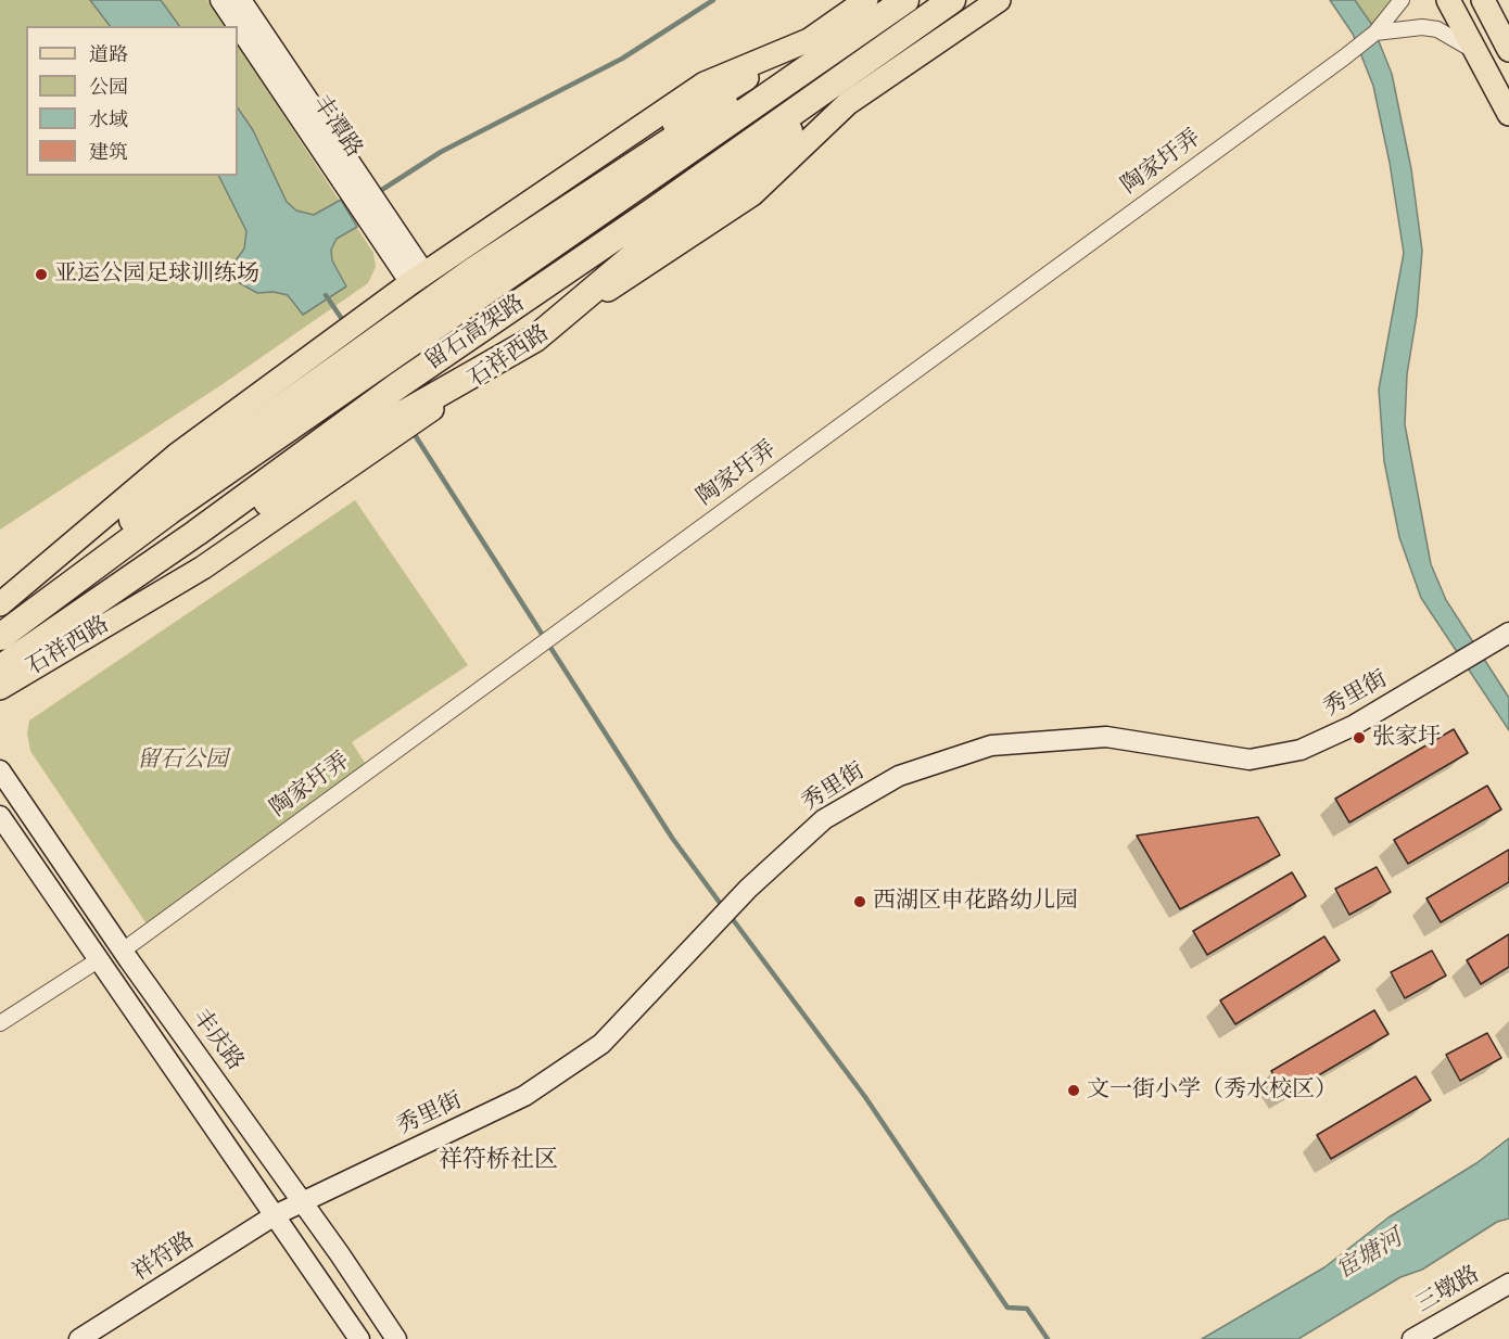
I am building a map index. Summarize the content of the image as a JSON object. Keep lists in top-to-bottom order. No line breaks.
{"streets":{"highway":["留石高架路"],"main road":["石祥西路"],"street":["丰潭路","陶家圩弄","秀里街","丰庆路","祥符路","三墩路"]},"crossings":[["陶家圩弄","丰庆路"],["秀里街","丰庆路"],["秀里街","祥符路"]],"districts":["祥符桥社区"],"water":["宦塘河"],"parks":["留石公园"],"places":["亚运公园足球训练场","张家圩","西湖区申花路幼儿园","文一街小学（秀水校区）"],"legend":["道路","公园","水域","建筑"]}
